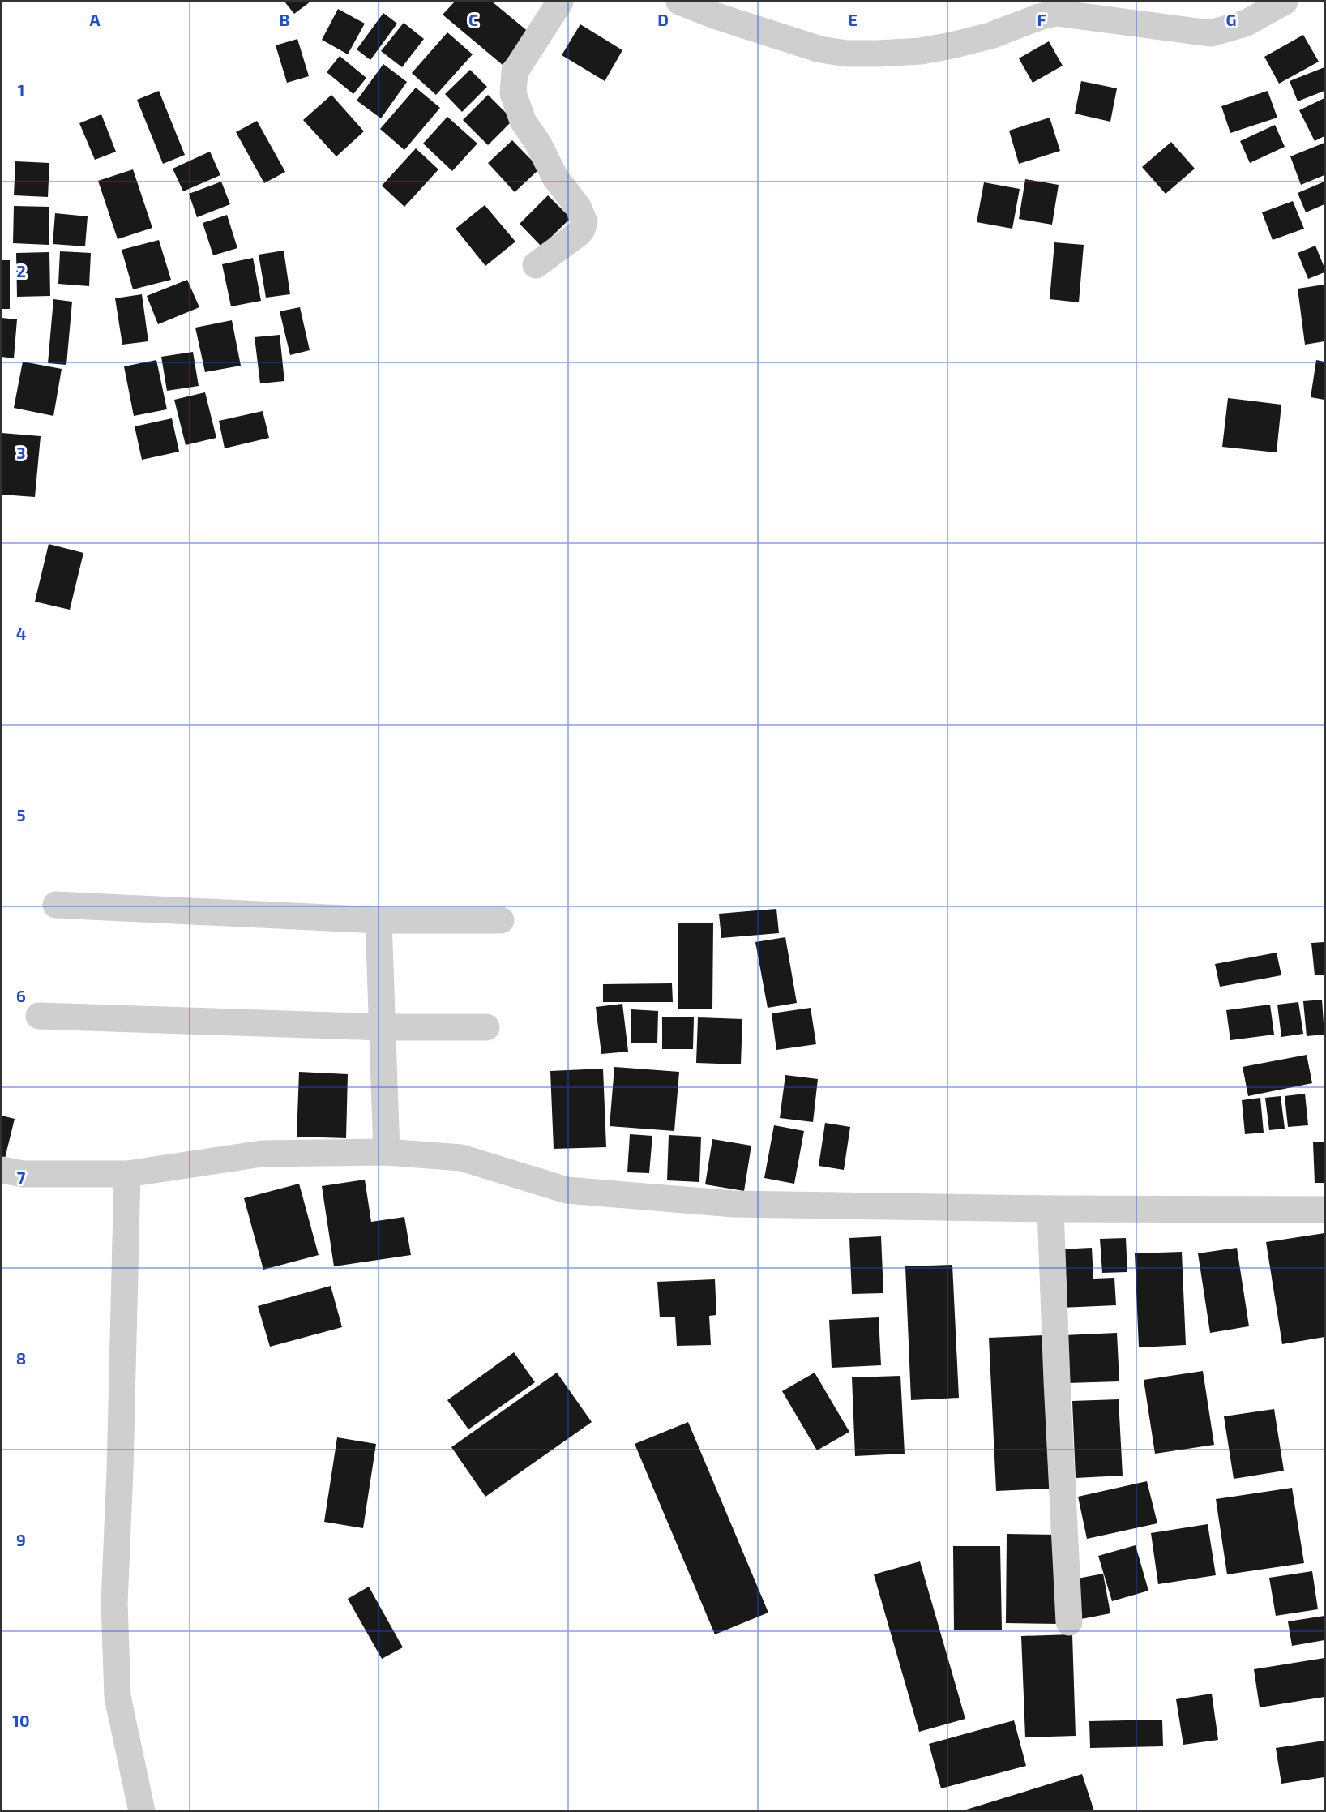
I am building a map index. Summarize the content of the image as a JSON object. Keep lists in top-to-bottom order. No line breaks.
{"grid":{"columns":["A","B","C","D","E","F","G"],"rows":["1","2","3","4","5","6","7","8","9","10"]}}
